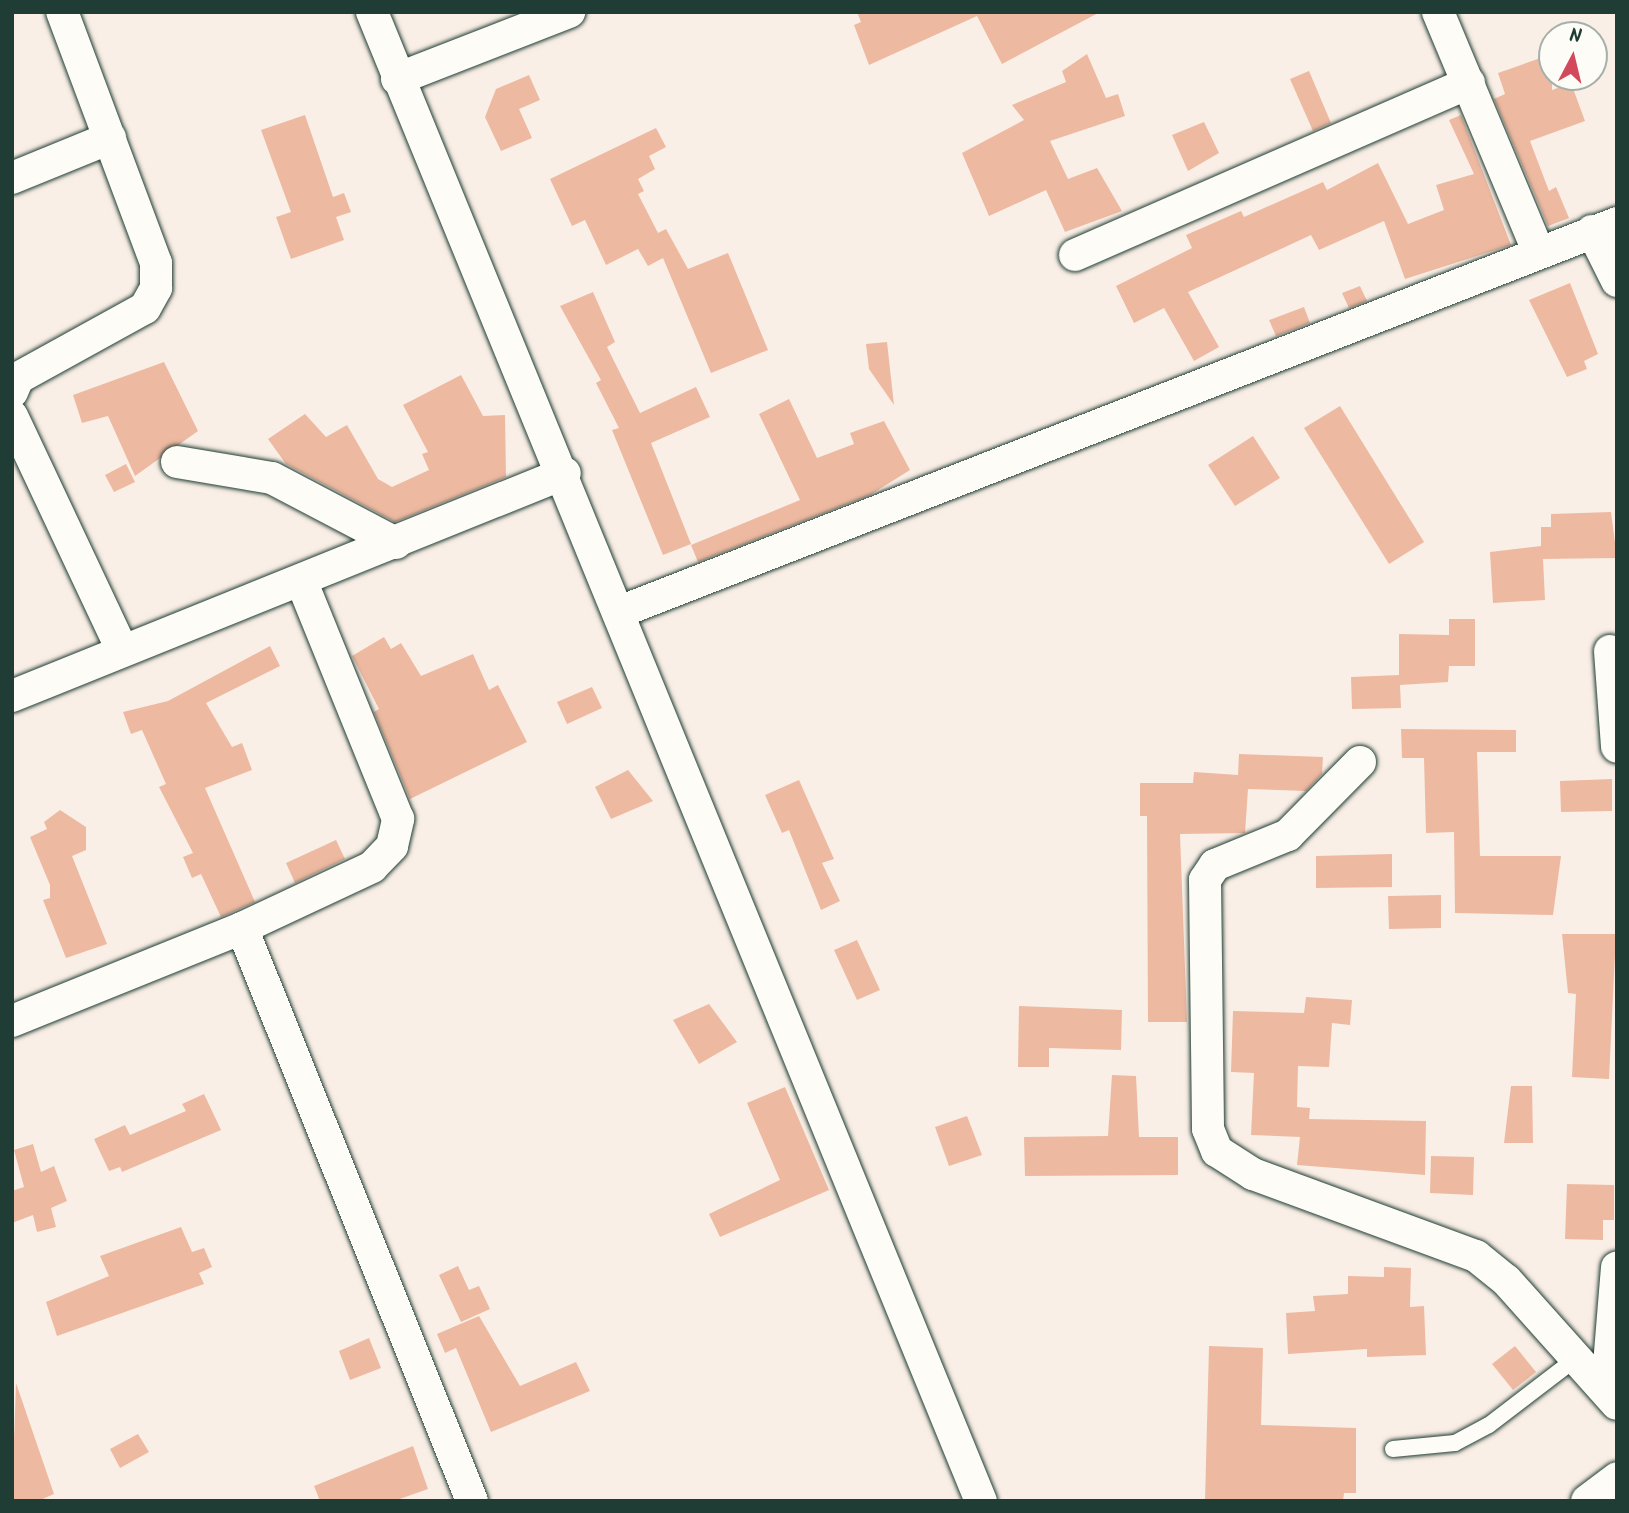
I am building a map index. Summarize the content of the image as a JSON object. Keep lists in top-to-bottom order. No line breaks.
{"north":"top"}
